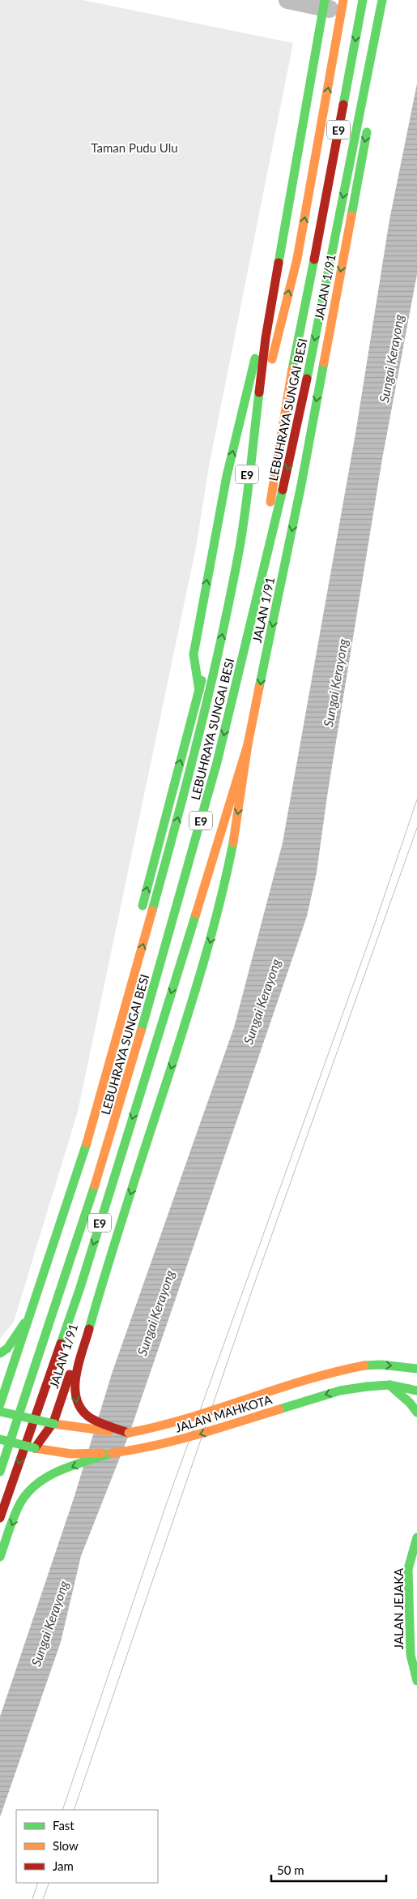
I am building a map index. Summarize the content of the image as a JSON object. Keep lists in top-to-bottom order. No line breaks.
{"streets":{"main road":["E9","JALAN 1/91","LEBUHRAYA SUNGAI BESI","JALAN MAHKOTA","JALAN JEJAKA"]},"crossings":[["E9","LEBUHRAYA SUNGAI BESI"],["JALAN 1/91","JALAN MAHKOTA"]],"water":["Sungai Kerayong"],"parks":["Taman Pudu Ulu"],"legend":["Fast","Slow","Jam"],"scale_bar":"50 m"}
